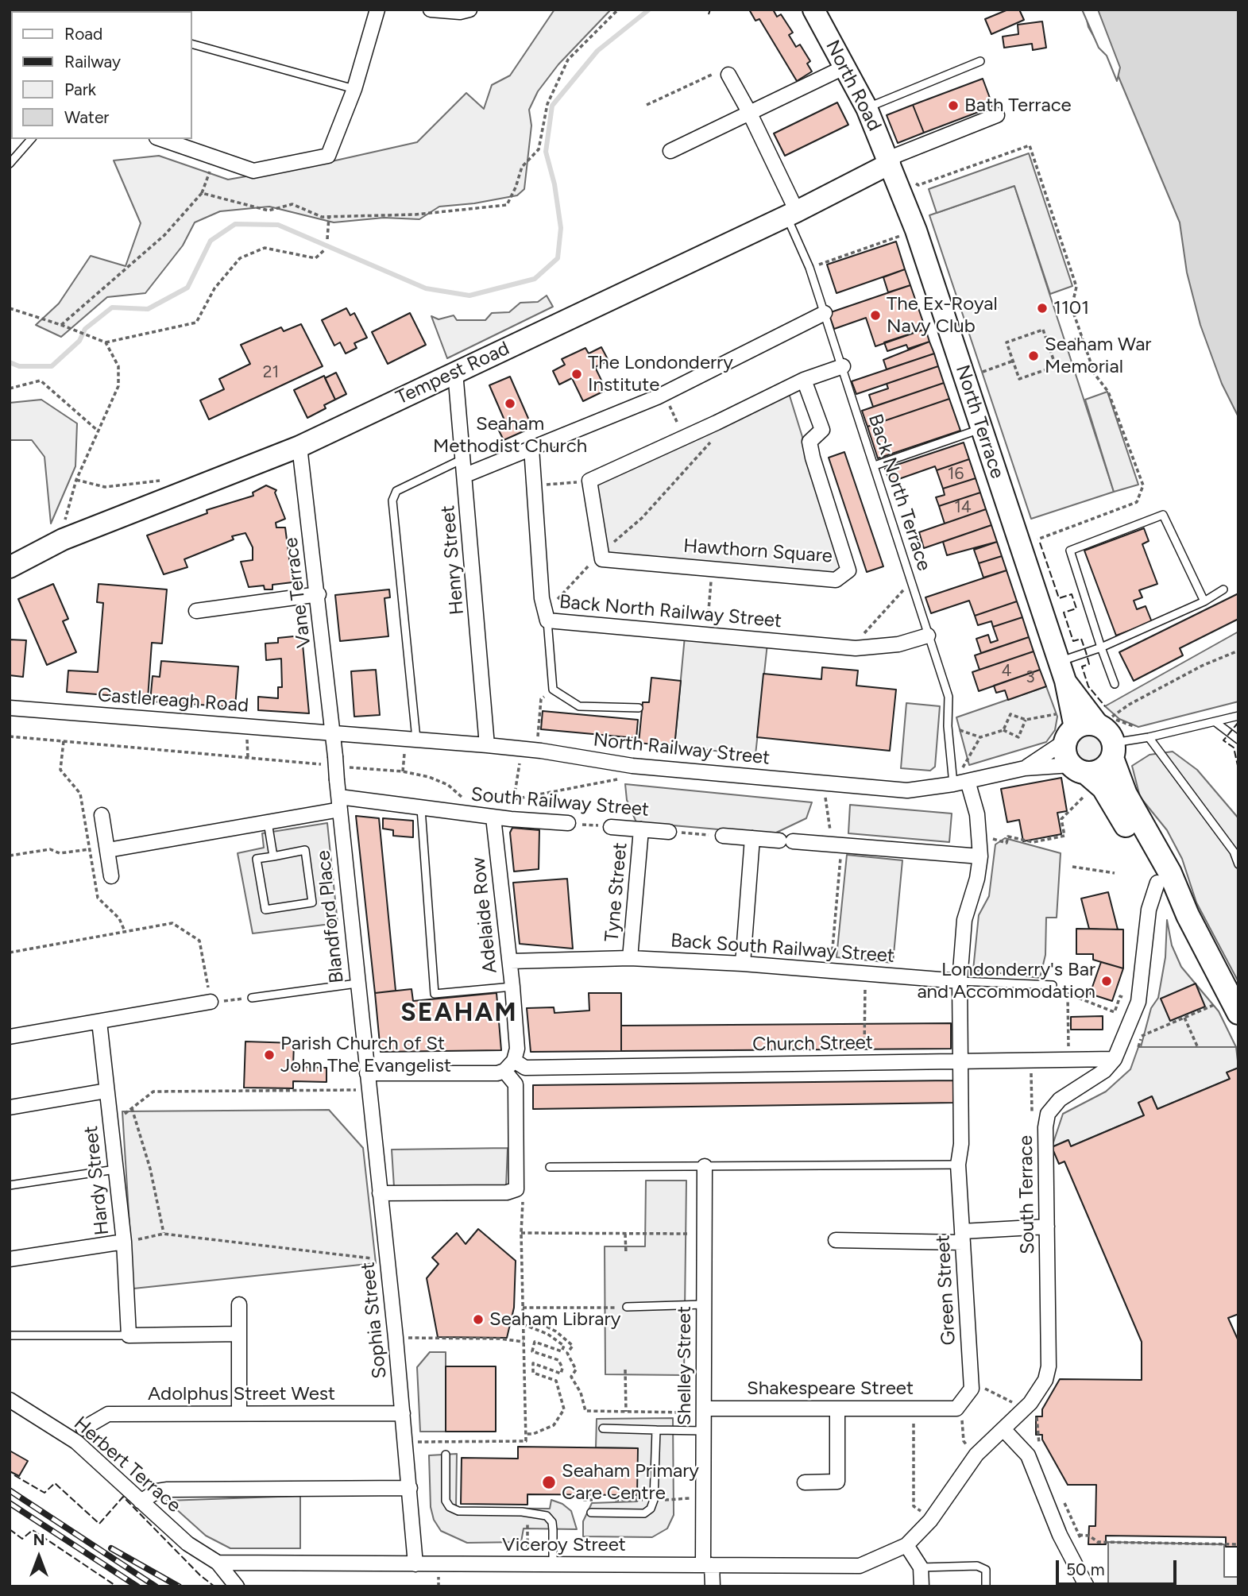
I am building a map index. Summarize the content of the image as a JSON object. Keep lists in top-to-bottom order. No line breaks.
{"streets":{"main road":["North Road","Tempest Road","North Terrace"],"street":["Hawthorn Square","Henry Street","Vane Terrace","Back North Railway Street","Castlereagh Road","North Railway Street","South Railway Street","Tyne Street","Adelaide Row","Blandford Place","Back South Railway Street","Church Street","Hardy Street","South Terrace","Green Street","Sophia Street","Shelley Street","Shakespeare Street","Adolphus Street West","Herbert Terrace","Viceroy Street"],"lane":["Back North Terrace"]},"crossings":[["North Road","Tempest Road"],["North Road","North Terrace"],["Tempest Road","North Terrace"],["Tempest Road","Back North Terrace"],["Tempest Road","Henry Street"],["Tempest Road","Vane Terrace"],["North Terrace","North Railway Street"],["Back North Terrace","Back North Railway Street"],["Back North Terrace","North Railway Street"],["Henry Street","North Railway Street"],["Vane Terrace","Castlereagh Road"],["Vane Terrace","North Railway Street"],["Vane Terrace","Blandford Place"],["Castlereagh Road","North Railway Street"],["North Railway Street","Green Street"],["South Railway Street","Tyne Street"],["South Railway Street","Adelaide Row"],["South Railway Street","Blandford Place"],["Tyne Street","Back South Railway Street"],["Adelaide Row","Back South Railway Street"],["Adelaide Row","Church Street"],["Blandford Place","Church Street"],["Blandford Place","Sophia Street"],["Back South Railway Street","Green Street"],["Church Street","South Terrace"],["Church Street","Green Street"],["Church Street","Sophia Street"],["South Terrace","Viceroy Street"],["Green Street","Shakespeare Street"],["Sophia Street","Adolphus Street West"],["Sophia Street","Viceroy Street"],["Shelley Street","Shakespeare Street"],["Shelley Street","Viceroy Street"],["Herbert Terrace","Viceroy Street"]],"districts":["SEAHAM"],"places":["Bath Terrace","1101","The Ex-Royal Navy Club","Seaham War Memorial","The Londonderry Institute","Seaham Methodist Church","Londonderry's Bar and Accommodation","Parish Church of St John The Evangelist","Seaham Library","Seaham Primary Care Centre"],"house_numbers":["21","16","14","4","3"],"legend":["Road","Railway","Park","Water"],"scale_bar":"50 m","north":"top"}
